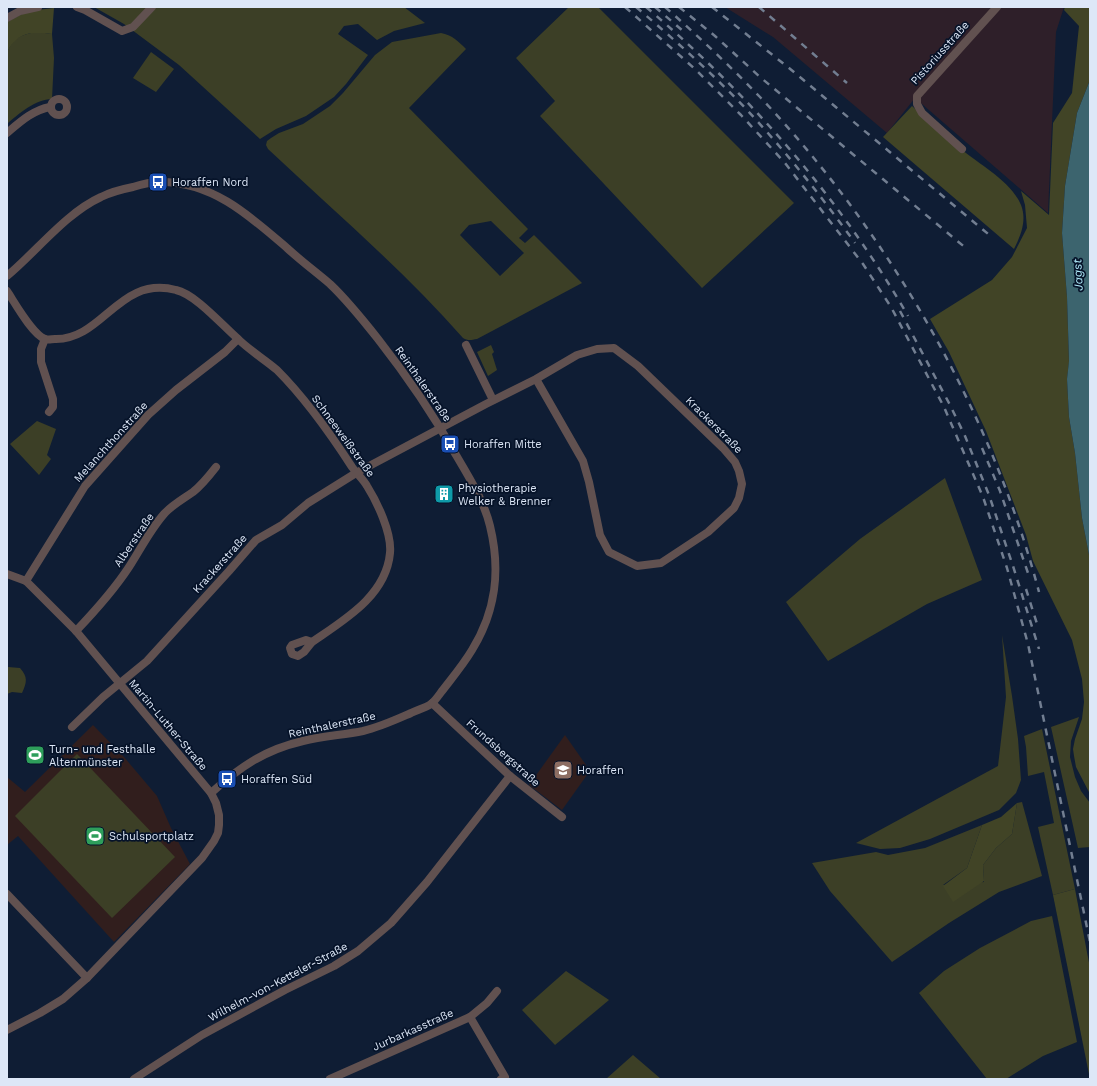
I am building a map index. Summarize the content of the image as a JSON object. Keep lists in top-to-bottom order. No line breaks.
{"streets":{"street":["Pistoriusstraße","Reinthalerstraße","Krackerstraße","Schneeweißstraße","Melanchthonstraße","Alberstraße","Martin-Luther-Straße","Frundsbergstraße","Wilhelm-von-Ketteler-Straße","Jurbarkasstraße"]},"crossings":[["Reinthalerstraße","Krackerstraße"],["Reinthalerstraße","Martin-Luther-Straße"],["Reinthalerstraße","Frundsbergstraße"],["Krackerstraße","Schneeweißstraße"],["Krackerstraße","Martin-Luther-Straße"],["Schneeweißstraße","Melanchthonstraße"],["Melanchthonstraße","Martin-Luther-Straße"],["Alberstraße","Martin-Luther-Straße"],["Frundsbergstraße","Wilhelm-von-Ketteler-Straße"]],"water":["Jagst"],"places":{"bus stop":["Horaffen Nord","Horaffen Mitte","Horaffen Süd"],"building":["Physiotherapie Welker & Brenner"],"sports":["Turn- und Festhalle Altenmünster","Schulsportplatz"],"school or university":["Horaffen"]}}
